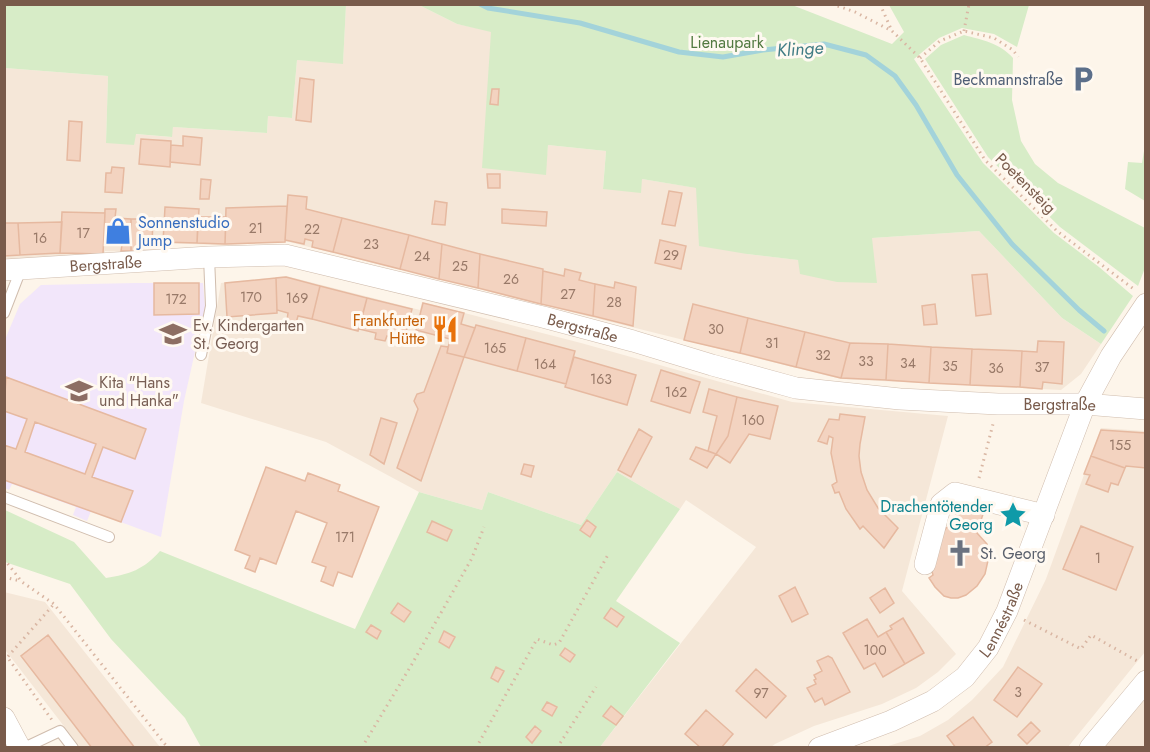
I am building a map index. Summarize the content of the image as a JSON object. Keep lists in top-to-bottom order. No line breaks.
{"streets":{"street":["Bergstraße","Lennéstraße"],"path":["Poetensteig"]},"crossings":[["Bergstraße","Lennéstraße"]],"water":["Klinge"],"parks":["Lienaupark"],"places":{"parking":["Beckmannstraße"],"shop":["Sonnenstudio Jump"],"restaurant":["Frankfurter Hütte"],"school or university":["Ev. Kindergarten St. Georg","Kita \"Hans und Hanka\""],"place":["Drachentötender Georg"],"church":["St. Georg"]},"house_numbers":["21","22","17","16","23","29","24","25","26","27","170","169","172","28","30","31","165","32","33","34","164","35","37","36","163","162","160","155","171","1","100","3","97"]}
